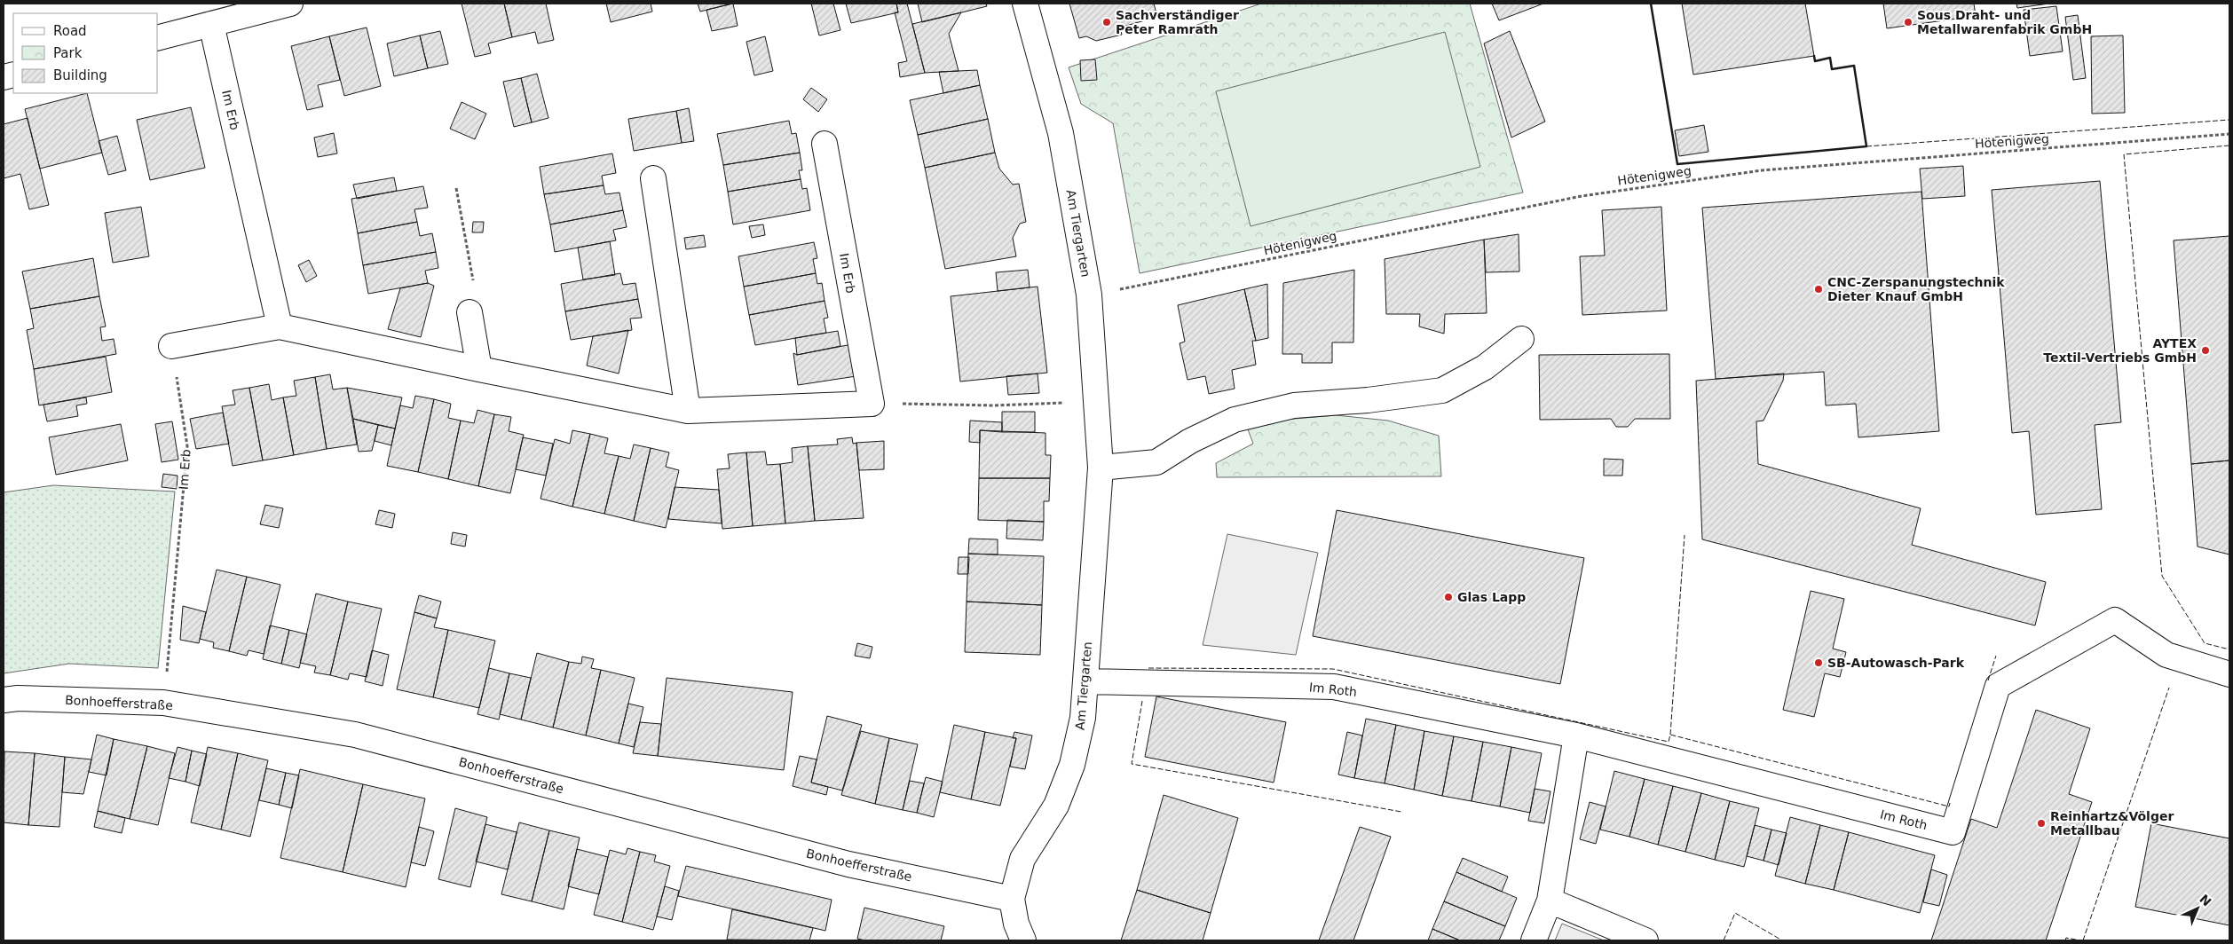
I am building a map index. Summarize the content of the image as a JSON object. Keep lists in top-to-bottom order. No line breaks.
{"streets":{"street":["Im Erb","Am Tiergarten","Im Roth","Bonhoefferstraße"],"path":["Hötenigweg"]},"crossings":[["Im Erb","Bonhoefferstraße"],["Hötenigweg","Am Tiergarten"],["Am Tiergarten","Im Roth"],["Am Tiergarten","Bonhoefferstraße"]],"places":["Sachverständiger Peter Ramrath","Sous Draht- und Metallwarenfabrik GmbH","CNC-Zerspanungstechnik Dieter Knauf GmbH","AYTEX Textil-Vertriebs GmbH","Glas Lapp","SB-Autowasch-Park","Reinhartz&Völger Metallbau"],"legend":["Road","Park","Building"],"north":"top right"}
